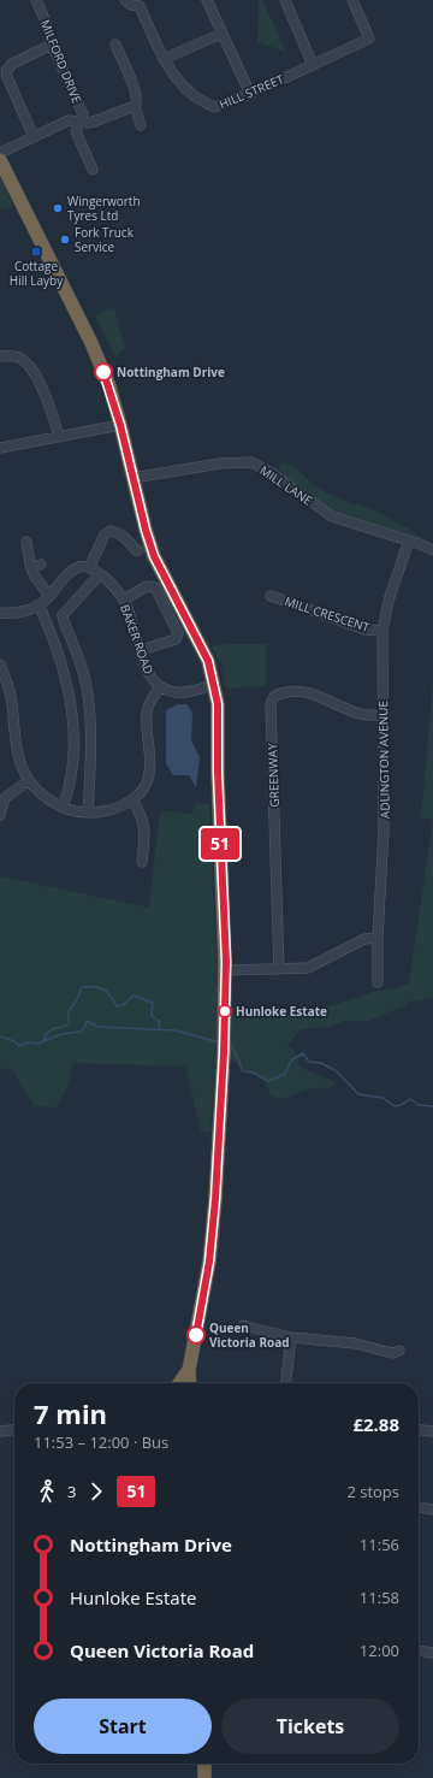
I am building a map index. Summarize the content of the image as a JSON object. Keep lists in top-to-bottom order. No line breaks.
{"streets":{"street":["MILFORD DRIVE","HILL STREET","MILL LANE","MILL CRESCENT","BAKER ROAD","ADLINGTON AVENUE","GREENWAY"]},"crossings":[["MILL LANE","ADLINGTON AVENUE"],["MILL CRESCENT","ADLINGTON AVENUE"],["ADLINGTON AVENUE","GREENWAY"]],"places":{"other":["Wingerworth Tyres Ltd","Fork Truck Service","Nottingham Drive","Hunloke Estate","Queen Victoria Road"],"transit":["Cottage Hill Layby"]},"lines":["bus line 51"],"page":{"on_map":"51","heading":["7 min","11:53 – 12:00 · Bus","£2.88"],"legs":["3","51","2 stops"],"list":[{"name":"Nottingham Drive","value":"11:56"},{"name":"Hunloke Estate","value":"11:58"},{"name":"Queen Victoria Road","value":"12:00"}],"buttons":["Start","Tickets"]}}
